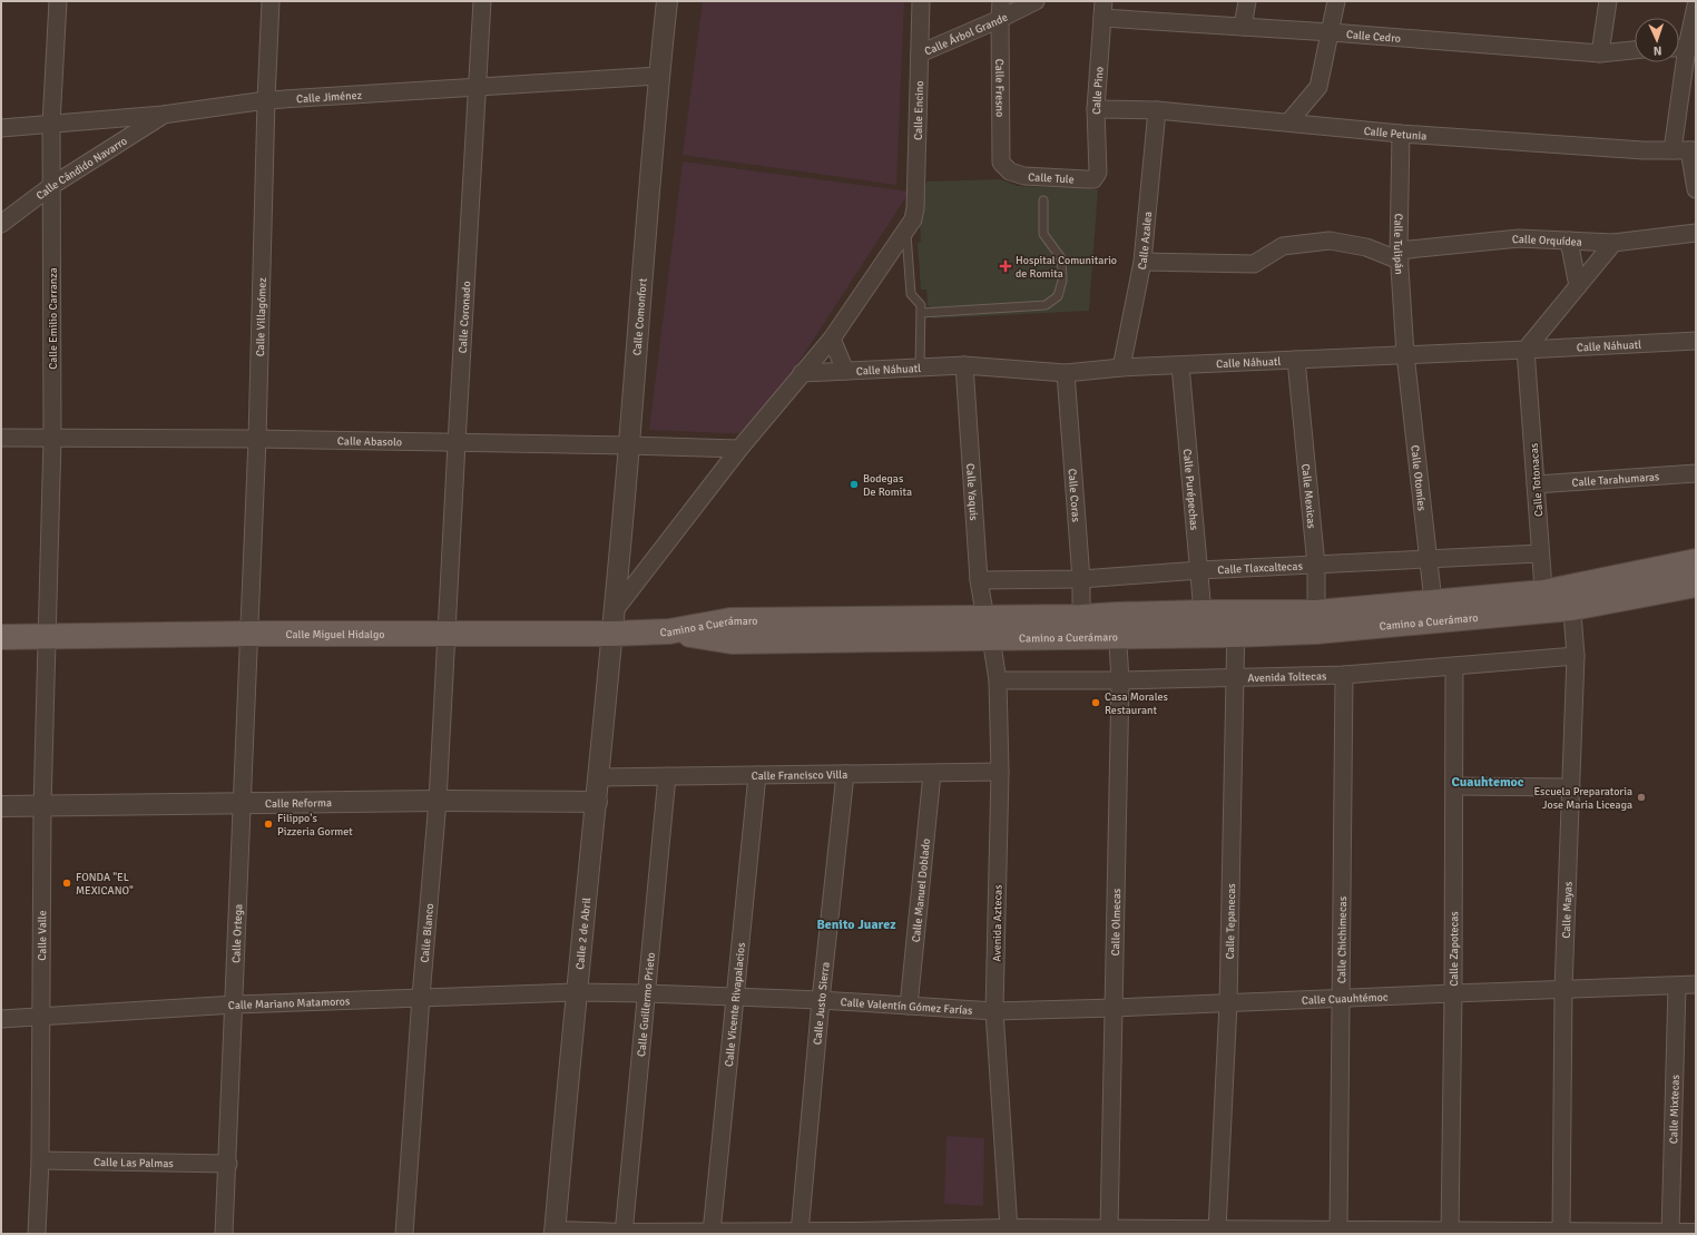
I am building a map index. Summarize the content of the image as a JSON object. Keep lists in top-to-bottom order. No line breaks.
{"streets":{"main road":["Camino a Cuerámaro","Calle Miguel Hidalgo"],"street":["Calle Árbol Grande","Calle Cedro","Calle Fresno","Calle Pino","Calle Jiménez","Calle Encino","Calle Petunia","Calle Cándido Navarro","Calle Tule","Calle Azalea","Calle Orquídea","Calle Tulipán","Calle Villagómez","Calle Coronado","Calle Comonfort","Calle Emilio Carranza","Calle Náhuatl","Calle Abasolo","Calle Otomíes","Calle Tarahumaras","Calle Totonacas","Calle Purépechas","Calle Yaquis","Calle Coras","Calle Mexicas","Calle Tlaxcaltecas","Avenida Toltecas","Calle Francisco Villa","Calle Reforma","Calle Manuel Doblado","Calle Mayas","Calle Olmecas","Calle Tepanecas","Avenida Aztecas","Calle Blanco","Calle 2 de Abril","Calle Ortega","Calle Valle","Calle Chichimecas","Calle Zapotecas","Calle Cuauhtémoc","Calle Mariano Matamoros","Calle Justo Sierra","Calle Guillermo Prieto","Calle Vicente Rivapalacios","Calle Valentín Gómez Farías","Calle Mixtecas","Calle Las Palmas"]},"crossings":[["Calle Árbol Grande","Calle Fresno"],["Calle Árbol Grande","Calle Encino"],["Calle Cedro","Calle Pino"],["Calle Fresno","Calle Tule"],["Calle Pino","Calle Petunia"],["Calle Pino","Calle Tule"],["Calle Jiménez","Calle Cándido Navarro"],["Calle Jiménez","Calle Villagómez"],["Calle Jiménez","Calle Coronado"],["Calle Jiménez","Calle Comonfort"],["Calle Jiménez","Calle Emilio Carranza"],["Calle Encino","Calle Náhuatl"],["Calle Petunia","Calle Azalea"],["Calle Petunia","Calle Tulipán"],["Calle Cándido Navarro","Calle Emilio Carranza"],["Calle Azalea","Calle Orquídea"],["Calle Azalea","Calle Náhuatl"],["Calle Orquídea","Calle Tulipán"],["Calle Tulipán","Calle Náhuatl"],["Calle Tulipán","Calle Otomíes"],["Calle Villagómez","Calle Abasolo"],["Calle Villagómez","Calle Miguel Hidalgo"],["Calle Villagómez","Calle Ortega"],["Calle Coronado","Calle Abasolo"],["Calle Coronado","Calle Miguel Hidalgo"],["Calle Coronado","Calle Blanco"],["Calle Comonfort","Calle Abasolo"],["Calle Comonfort","Calle Miguel Hidalgo"],["Calle Comonfort","Calle 2 de Abril"],["Calle Emilio Carranza","Calle Abasolo"],["Calle Emilio Carranza","Calle Miguel Hidalgo"],["Calle Emilio Carranza","Calle Valle"],["Calle Náhuatl","Calle Otomíes"],["Calle Náhuatl","Calle Totonacas"],["Calle Náhuatl","Calle Purépechas"],["Calle Náhuatl","Calle Yaquis"],["Calle Náhuatl","Calle Coras"],["Calle Náhuatl","Calle Mexicas"],["Calle Otomíes","Calle Tlaxcaltecas"],["Calle Otomíes","Camino a Cuerámaro"],["Calle Tarahumaras","Calle Totonacas"],["Calle Totonacas","Calle Tlaxcaltecas"],["Calle Totonacas","Camino a Cuerámaro"],["Calle Purépechas","Calle Tlaxcaltecas"],["Calle Purépechas","Camino a Cuerámaro"],["Calle Yaquis","Calle Tlaxcaltecas"],["Calle Yaquis","Camino a Cuerámaro"],["Calle Yaquis","Avenida Aztecas"],["Calle Coras","Calle Tlaxcaltecas"],["Calle Coras","Camino a Cuerámaro"],["Calle Mexicas","Calle Tlaxcaltecas"],["Calle Mexicas","Camino a Cuerámaro"],["Camino a Cuerámaro","Calle Miguel Hidalgo"],["Camino a Cuerámaro","Calle Mayas"],["Camino a Cuerámaro","Calle Olmecas"],["Camino a Cuerámaro","Calle Tepanecas"],["Camino a Cuerámaro","Avenida Aztecas"],["Calle Miguel Hidalgo","Calle Blanco"],["Calle Miguel Hidalgo","Calle 2 de Abril"],["Calle Miguel Hidalgo","Calle Ortega"],["Calle Miguel Hidalgo","Calle Valle"],["Avenida Toltecas","Calle Mayas"],["Avenida Toltecas","Calle Olmecas"],["Avenida Toltecas","Calle Tepanecas"],["Avenida Toltecas","Avenida Aztecas"],["Avenida Toltecas","Calle Chichimecas"],["Avenida Toltecas","Calle Zapotecas"],["Calle Francisco Villa","Calle Manuel Doblado"],["Calle Francisco Villa","Avenida Aztecas"],["Calle Francisco Villa","Calle 2 de Abril"],["Calle Francisco Villa","Calle Justo Sierra"],["Calle Francisco Villa","Calle Guillermo Prieto"],["Calle Francisco Villa","Calle Vicente Rivapalacios"],["Calle Reforma","Calle Blanco"],["Calle Reforma","Calle 2 de Abril"],["Calle Reforma","Calle Ortega"],["Calle Reforma","Calle Valle"],["Calle Manuel Doblado","Calle Valentín Gómez Farías"],["Calle Mayas","Calle Cuauhtémoc"],["Calle Olmecas","Calle Cuauhtémoc"],["Calle Tepanecas","Calle Cuauhtémoc"],["Avenida Aztecas","Calle Cuauhtémoc"],["Avenida Aztecas","Calle Valentín Gómez Farías"],["Calle Blanco","Calle Mariano Matamoros"],["Calle 2 de Abril","Calle Mariano Matamoros"],["Calle 2 de Abril","Calle Valentín Gómez Farías"],["Calle Ortega","Calle Mariano Matamoros"],["Calle Ortega","Calle Las Palmas"],["Calle Valle","Calle Mariano Matamoros"],["Calle Valle","Calle Las Palmas"],["Calle Chichimecas","Calle Cuauhtémoc"],["Calle Zapotecas","Calle Cuauhtémoc"],["Calle Cuauhtémoc","Calle Valentín Gómez Farías"],["Calle Cuauhtémoc","Calle Mixtecas"],["Calle Mariano Matamoros","Calle Valentín Gómez Farías"],["Calle Justo Sierra","Calle Valentín Gómez Farías"],["Calle Guillermo Prieto","Calle Valentín Gómez Farías"],["Calle Vicente Rivapalacios","Calle Valentín Gómez Farías"]],"districts":["Cuauhtemoc","Benito Juarez"],"places":{"health":["Hospital Comunitario de Romita"],"other":["Bodegas De Romita","Casa Morales Restaurant","Escuela Preparatoria Jose Maria Liceaga","Filippo's Pizzeria Gormet","FONDA \"EL MEXICANO\""]},"north":"bottom"}
